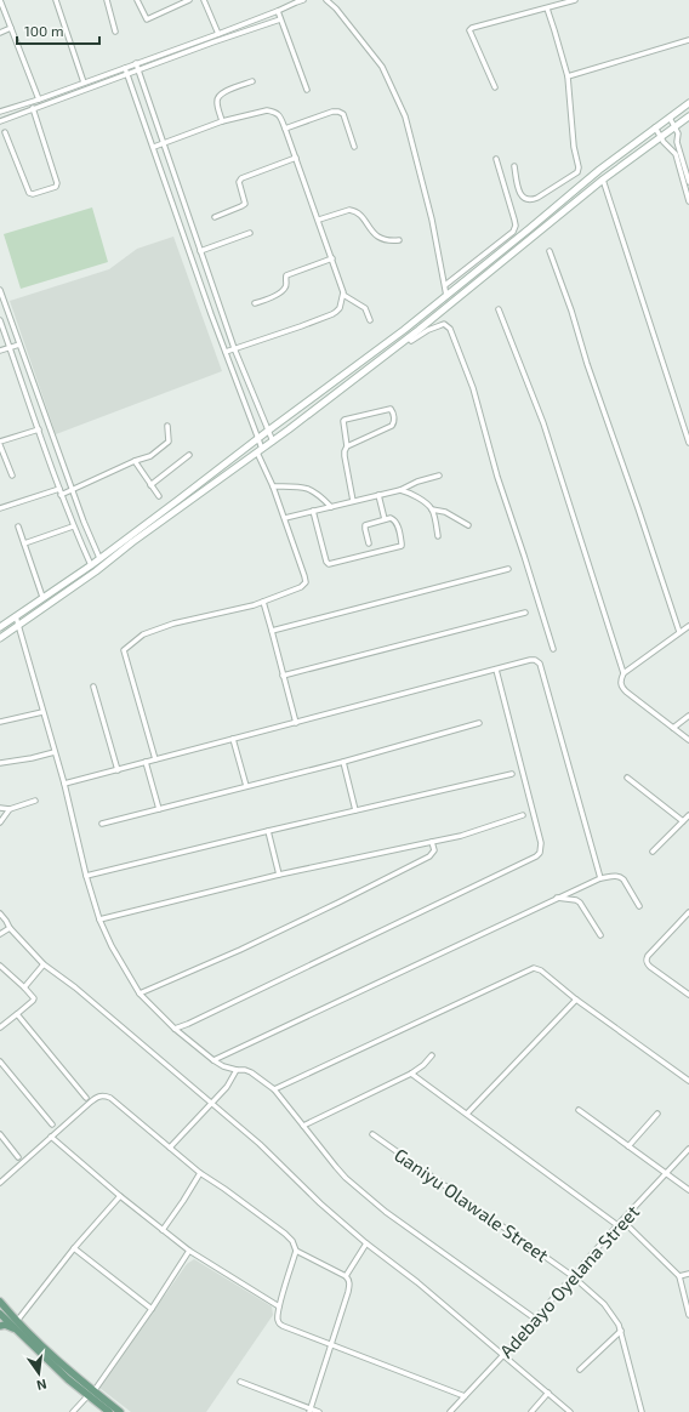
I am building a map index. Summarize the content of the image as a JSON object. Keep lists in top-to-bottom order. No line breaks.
{"streets":{"street":["Ganiyu Olawale Street","Adebayo Oyelana Street"]},"crossings":[["Ganiyu Olawale Street","Adebayo Oyelana Street"]],"scale_bar":"100 m","north":"bottom"}
